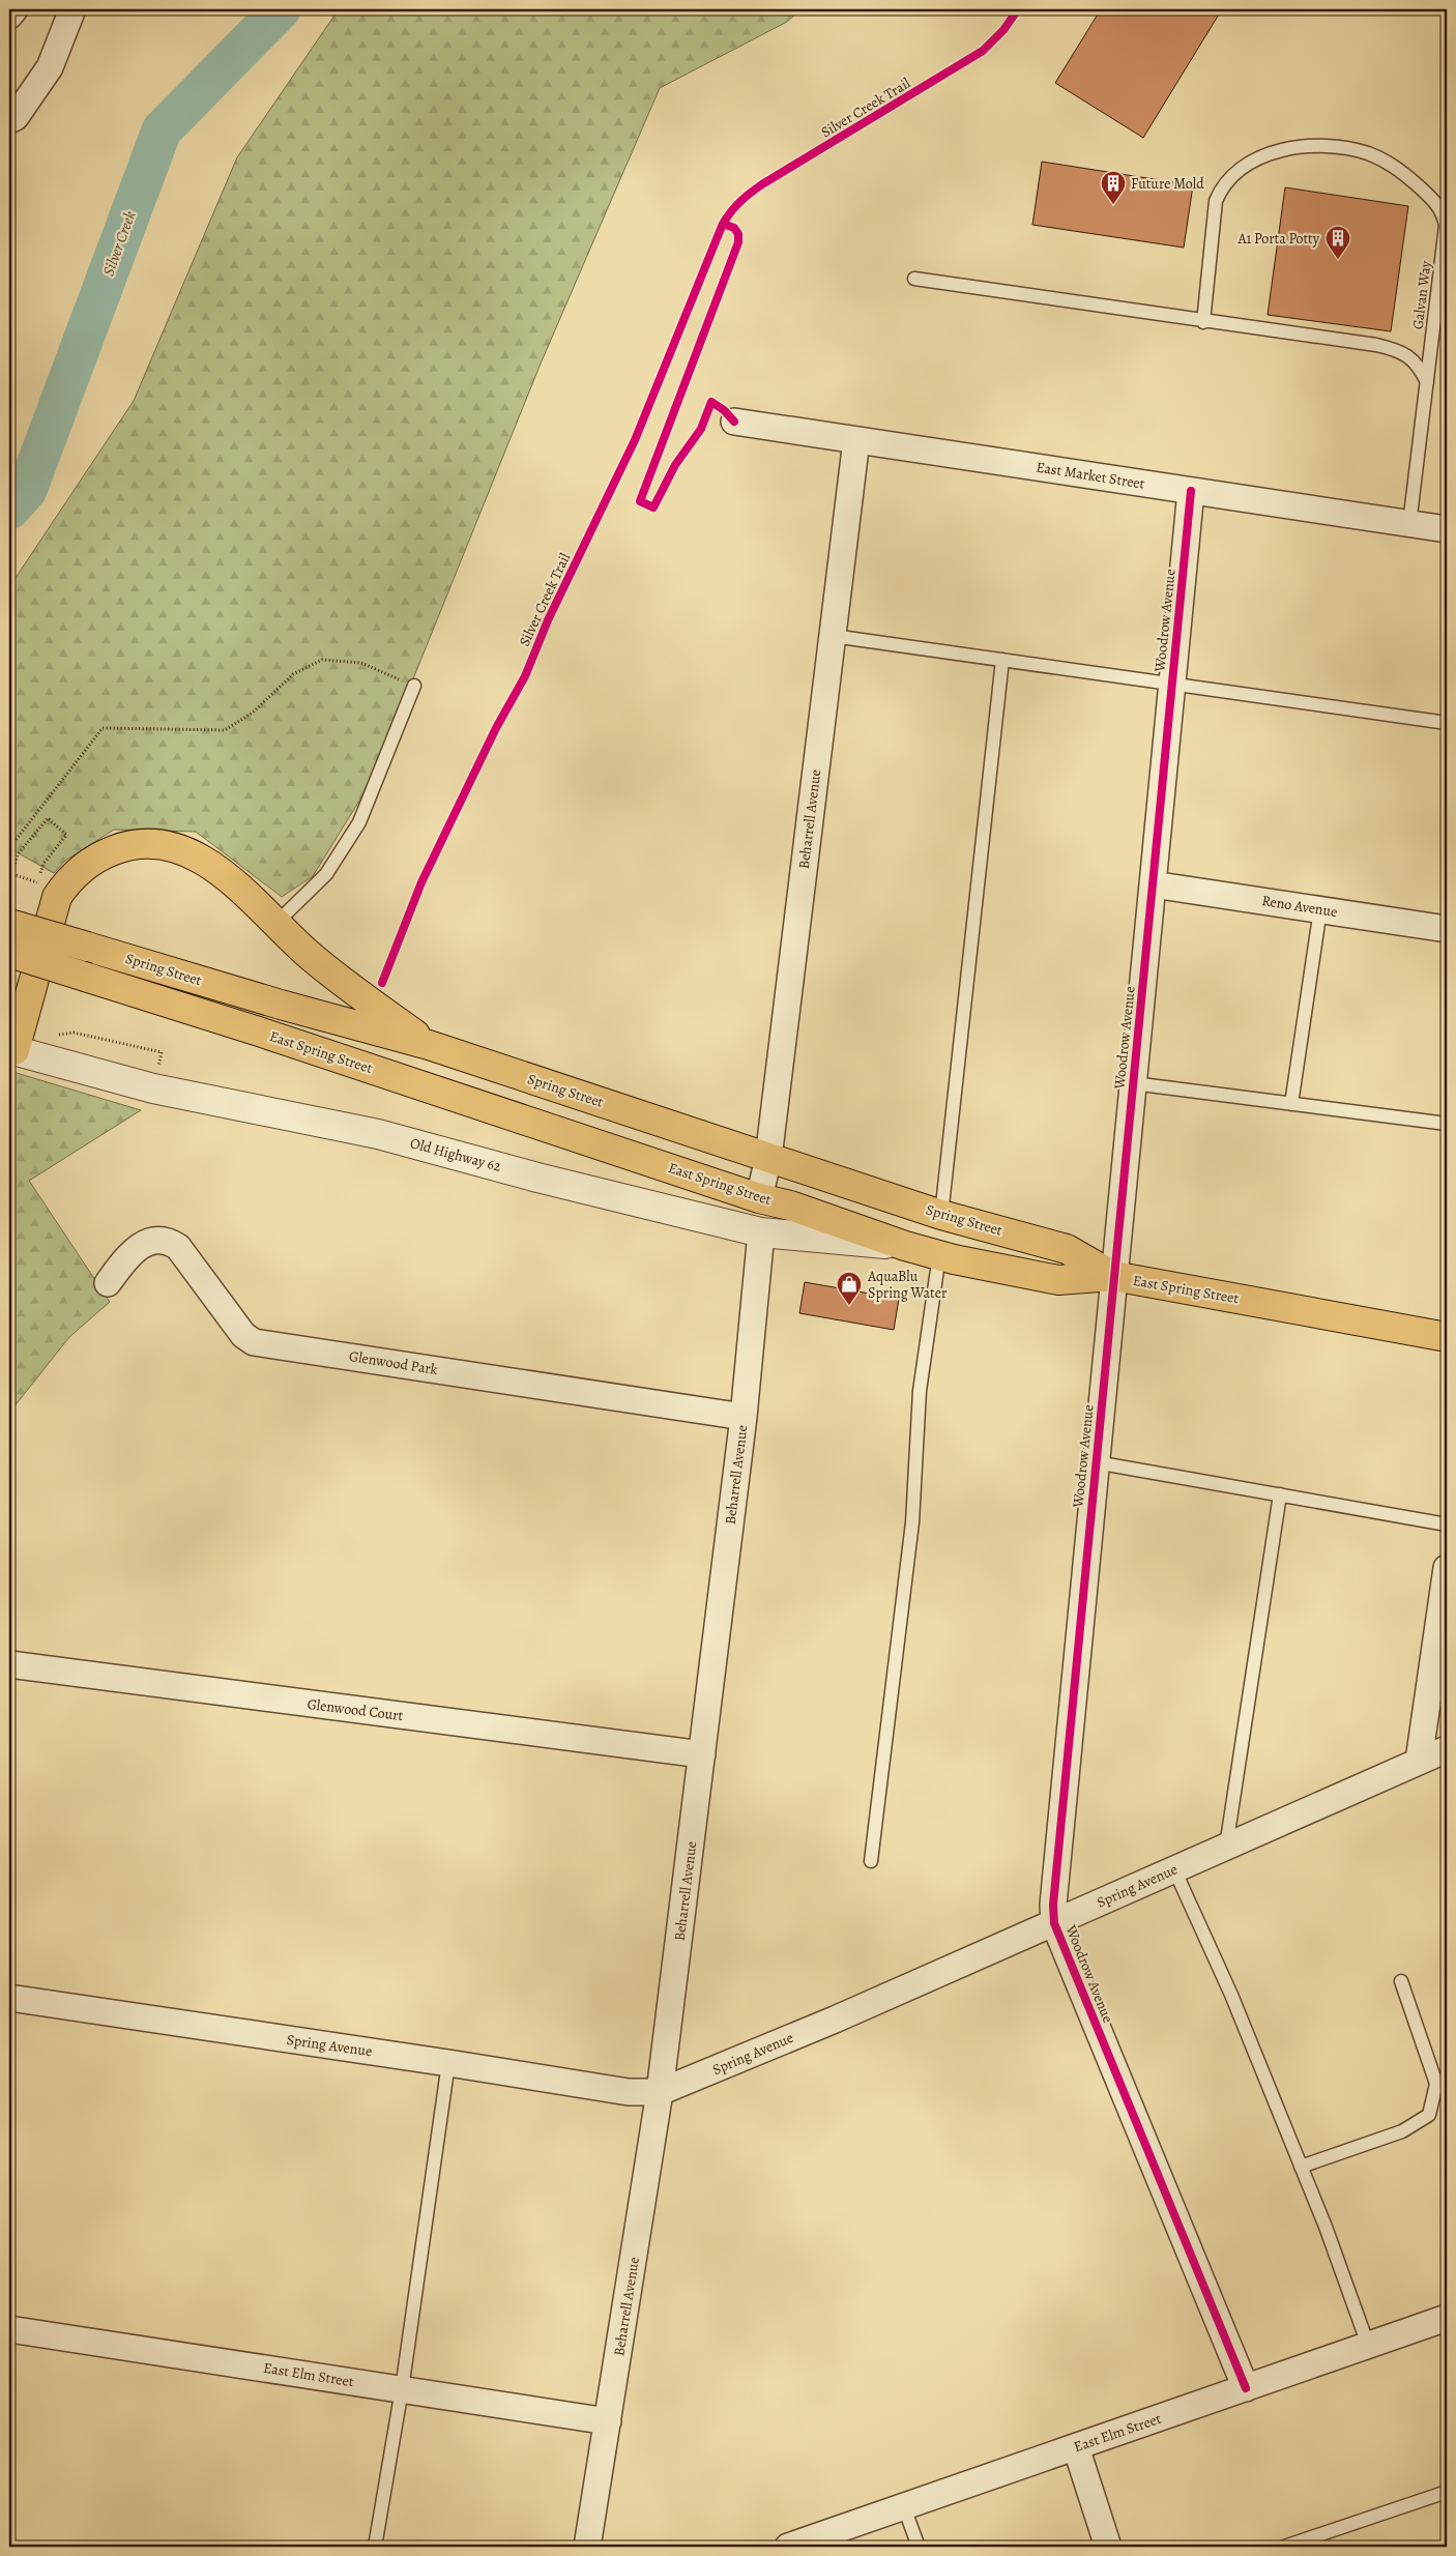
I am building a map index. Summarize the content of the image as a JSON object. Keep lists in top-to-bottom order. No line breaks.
{"streets":{"main road":["Spring Street","East Spring Street"],"street":["East Market Street","Woodrow Avenue","Beharrell Avenue","Reno Avenue","Old Highway 62","Glenwood Park","Glenwood Court","Spring Avenue","East Elm Street"],"lane":["Galvan Way"],"cycle path":["Silver Creek Trail"]},"crossings":[["Galvan Way","East Market Street"],["East Market Street","Woodrow Avenue"],["East Market Street","Beharrell Avenue"],["Woodrow Avenue","Reno Avenue"],["Woodrow Avenue","Spring Street"],["Woodrow Avenue","East Spring Street"],["Woodrow Avenue","Spring Avenue"],["Woodrow Avenue","East Elm Street"],["Beharrell Avenue","Spring Street"],["Beharrell Avenue","East Spring Street"],["Beharrell Avenue","Old Highway 62"],["Beharrell Avenue","Glenwood Park"],["Beharrell Avenue","Glenwood Court"],["Beharrell Avenue","Spring Avenue"],["Beharrell Avenue","East Elm Street"],["Spring Street","East Spring Street"],["East Spring Street","Old Highway 62"]],"water":["Silver Creek"],"places":{"building":["Future Mold","A1 Porta Potty"],"shop":["AquaBlu Spring Water"]}}
